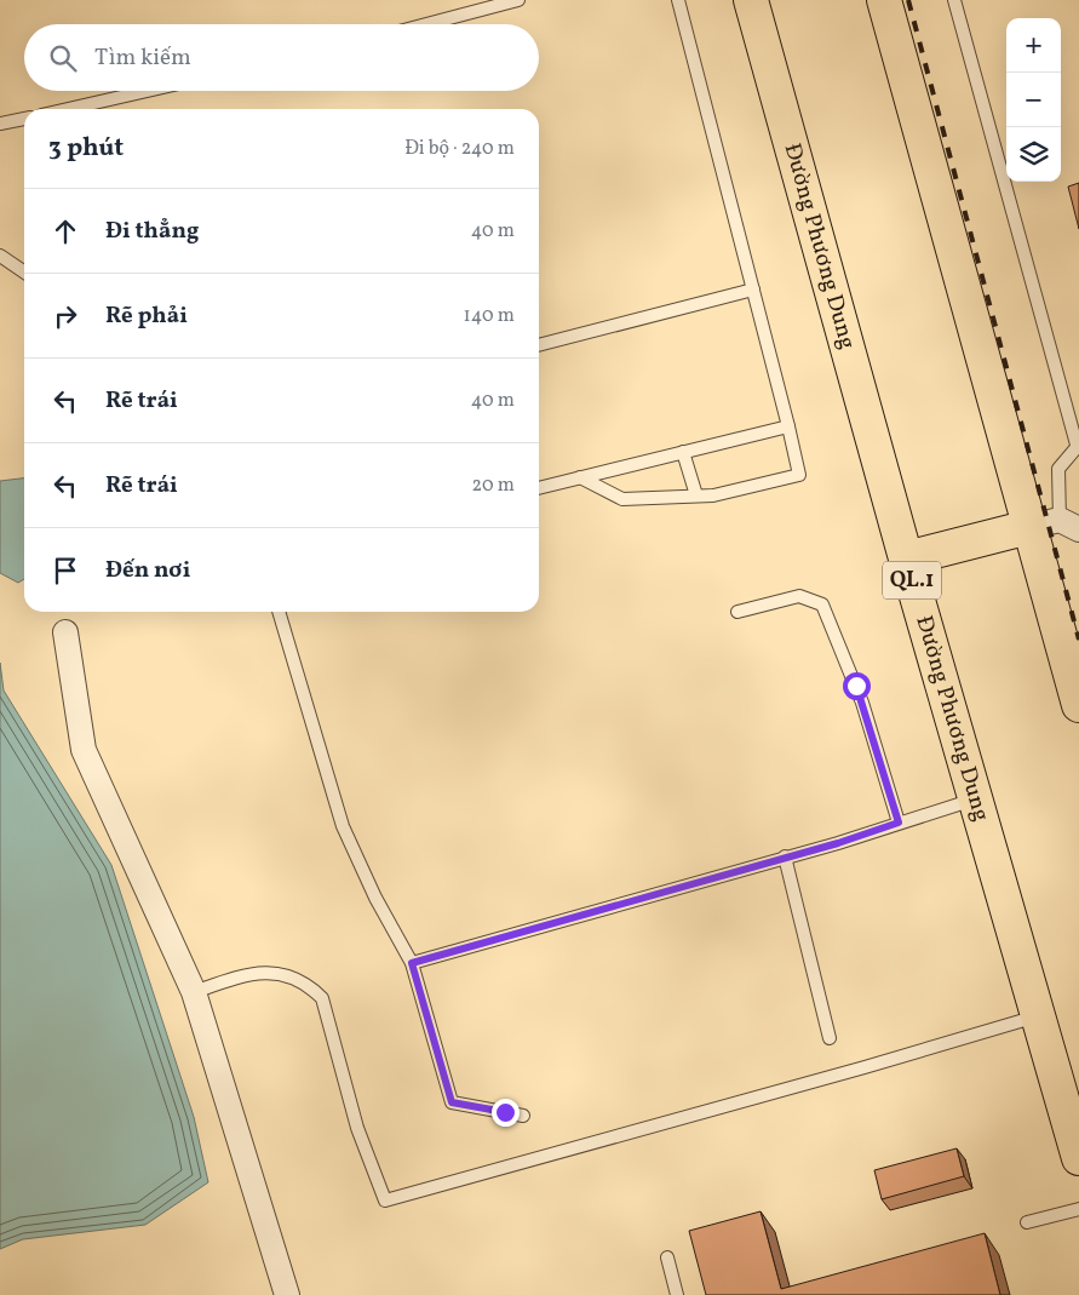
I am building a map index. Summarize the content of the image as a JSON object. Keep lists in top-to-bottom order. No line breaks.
{"streets":{"highway":["Đường Phương Dung","QL.1"]},"page":{"map_buttons":["+","−"],"search":"Tìm kiếm","heading":["3 phút","Đi bộ · 240 m"],"list":[["Đi thẳng","40 m"],["Rẽ phải","140 m"],["Rẽ trái","40 m"],["Rẽ trái","20 m"],"Đến nơi"]}}
